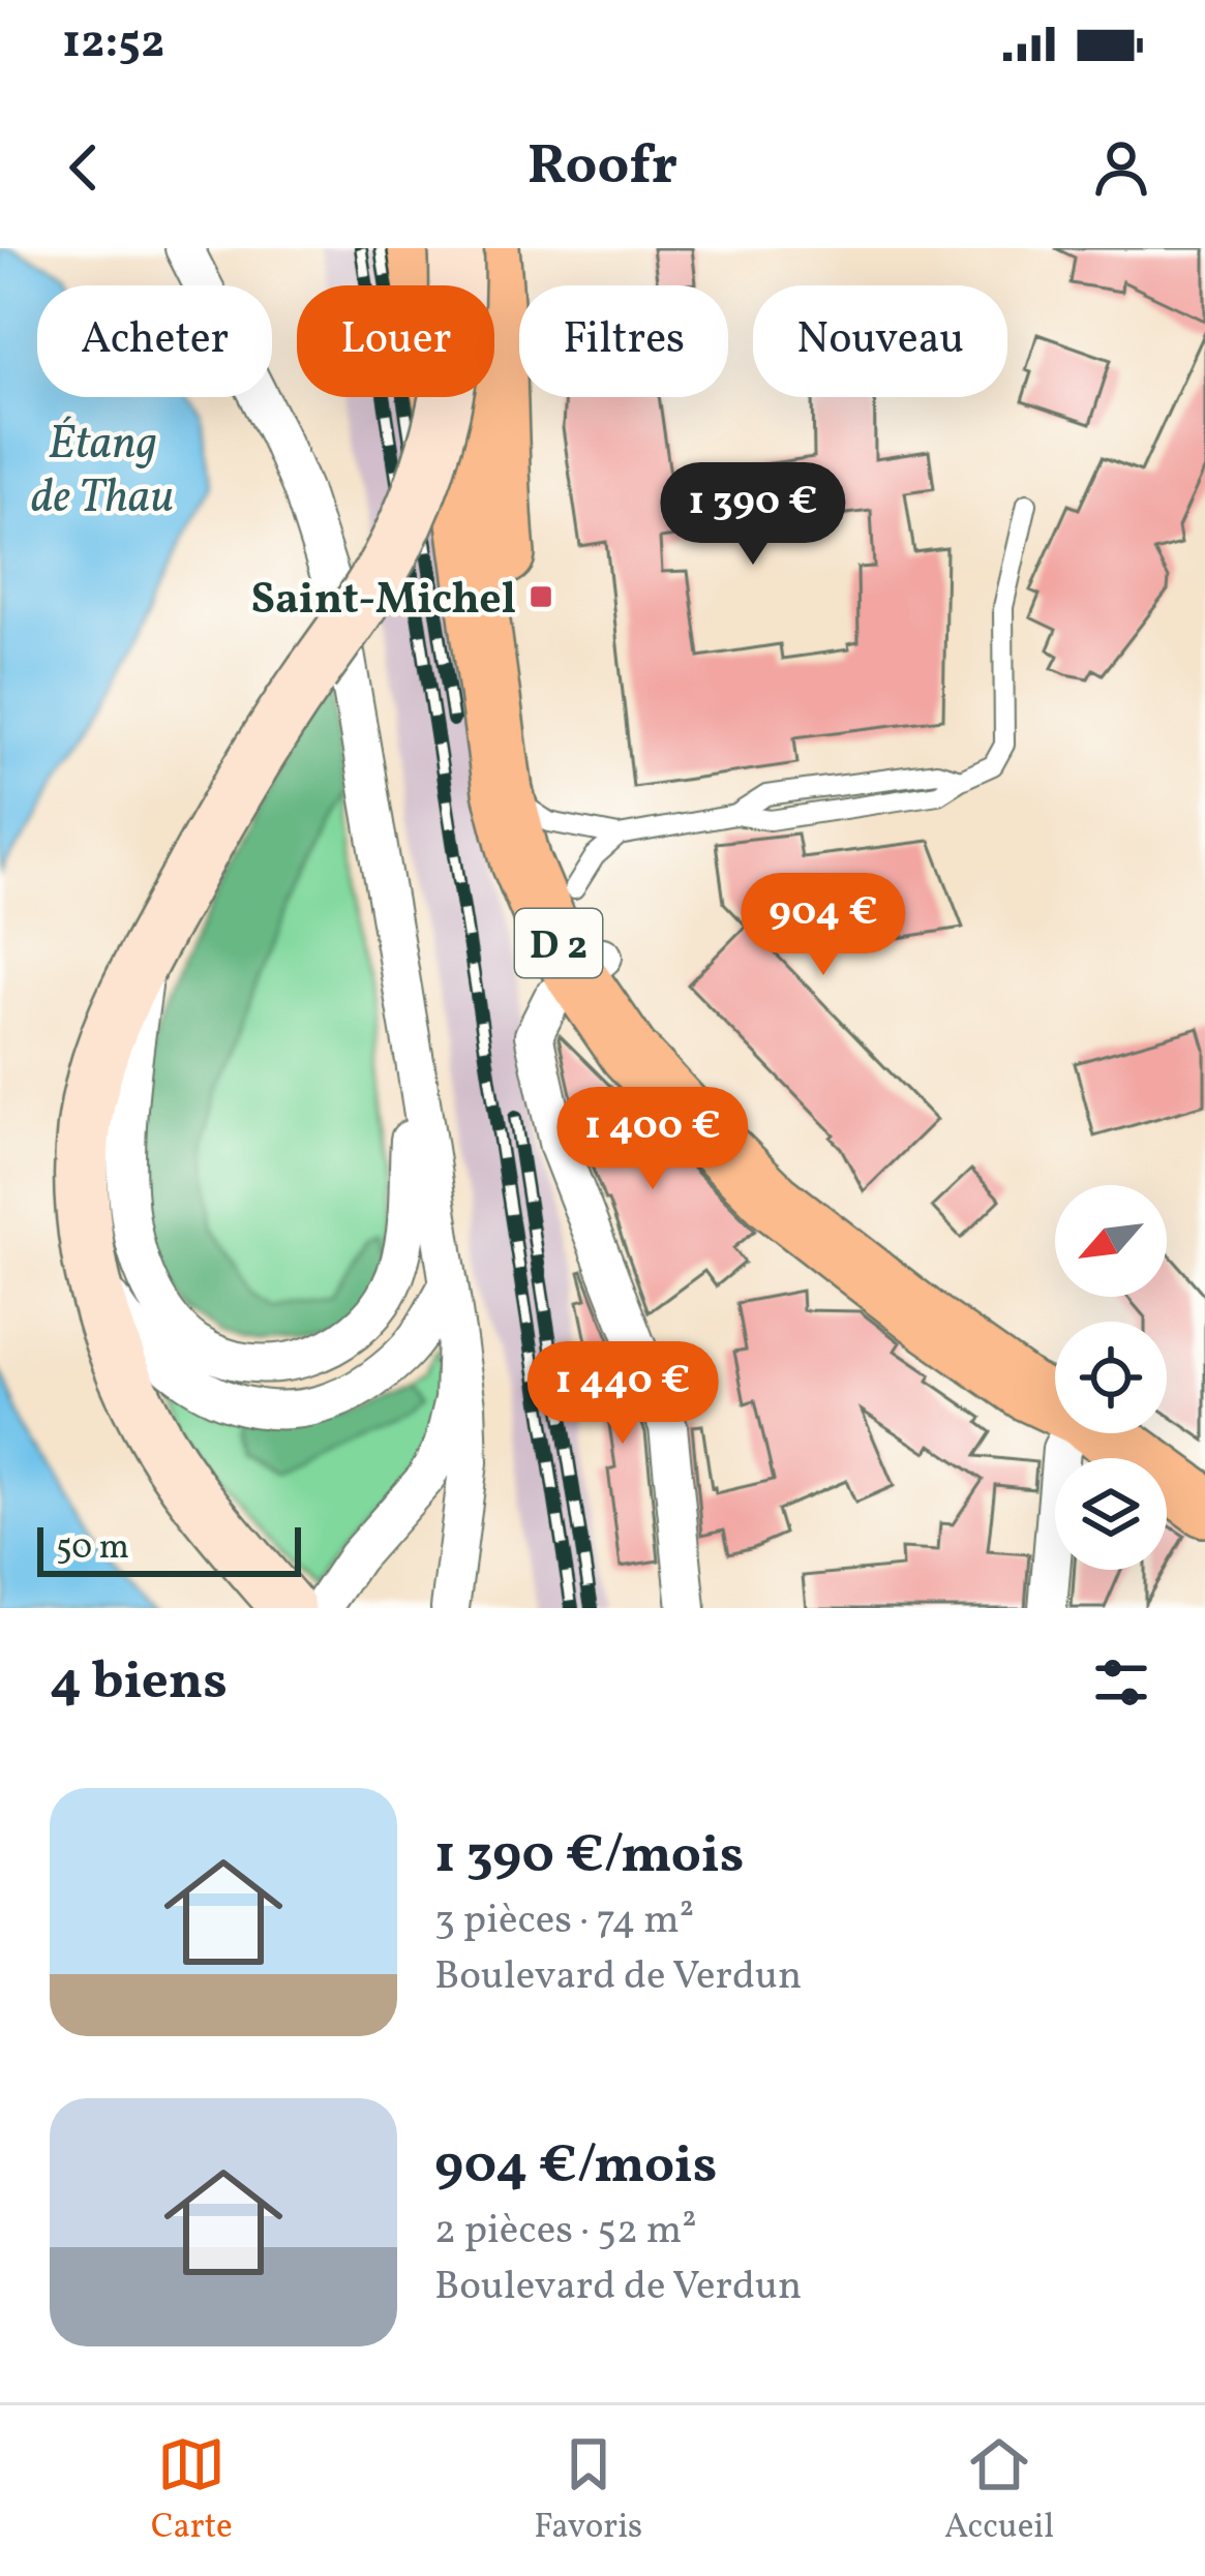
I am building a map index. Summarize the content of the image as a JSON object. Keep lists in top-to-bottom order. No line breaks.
{"streets":{"main road":["D 2"]},"water":["Étang de Thau"],"places":{"transit":["Saint-Michel"]},"scale_bar":"50 m","north":"bottom left","page":{"status":"12:52","header":"Roofr","chip":["Acheter","Louer","Filtres","Nouveau"],"price":["1 390 €","904 €","1 400 €","1 440 €"],"scale":"50 m","heading":"4 biens","list":[{"name":"1 390 €/mois","note":"3 pièces · 74 m² · Boulevard de Verdun"},{"name":"904 €/mois","note":"2 pièces · 52 m² · Boulevard de Verdun"}],"tabs":["Carte","Favoris","Accueil"]}}
